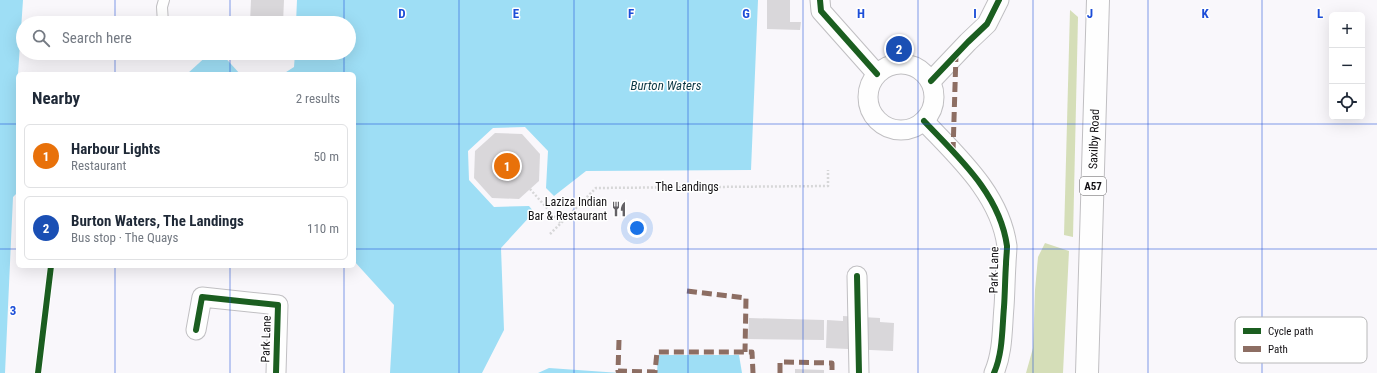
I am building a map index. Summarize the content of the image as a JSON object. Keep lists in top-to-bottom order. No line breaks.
{"streets":{"highway":["Saxilby Road","A57"],"street":["Park Lane"],"path":["The Landings"]},"water":["Burton Waters"],"places":{"restaurant":["Laziza Indian Bar & Restaurant"]},"legend":["Cycle path","Path"],"page":{"map_buttons":["+","−"],"search":"Search here","pins":["2","1"],"heading":["Nearby","2 results"],"list":[{"mark":"1","name":"Harbour Lights","note":"Restaurant","value":"50 m"},{"mark":"2","name":"Burton Waters, The Landings","note":"Bus stop · The Quays","value":"110 m"}]},"grid":{"columns":["D","E","F","G","H","I","J","K","L"],"rows":["3"]}}
